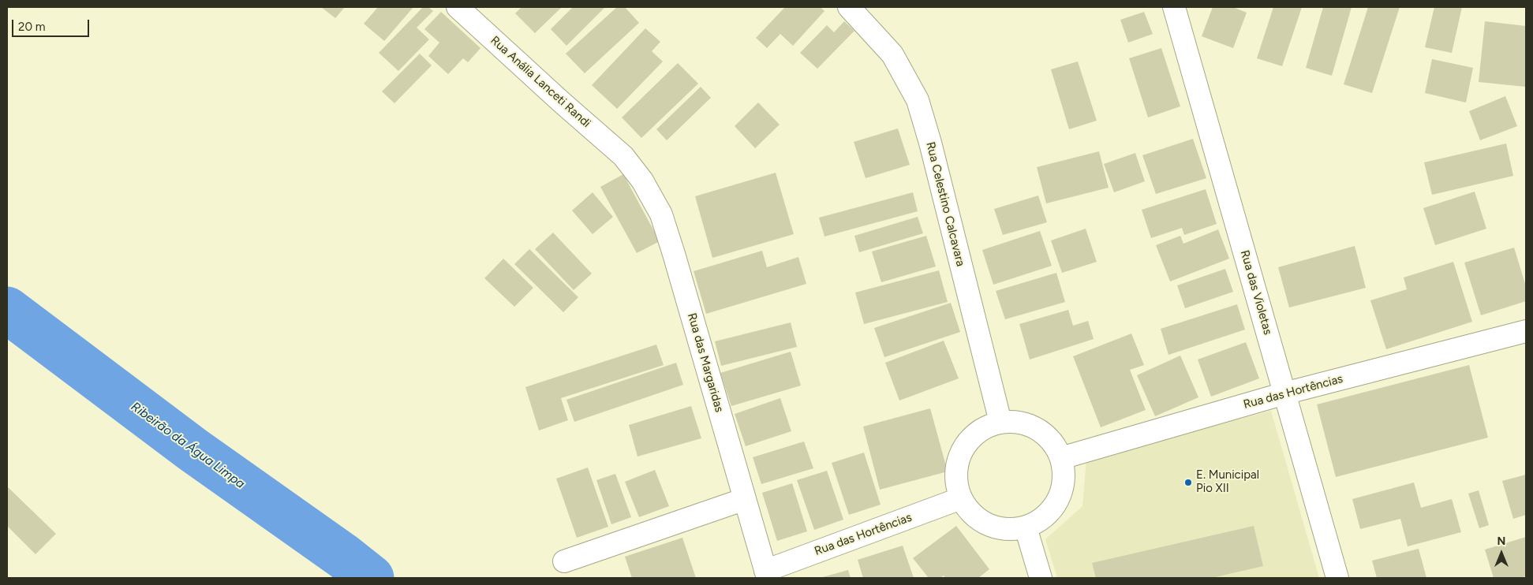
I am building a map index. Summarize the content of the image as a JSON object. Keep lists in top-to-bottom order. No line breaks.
{"streets":{"street":["Rua Anália Lanceti Randi","Rua Celestino Calcavara","Rua das Violetas","Rua das Margaridas","Rua das Hortências"]},"crossings":[["Rua Anália Lanceti Randi","Rua das Margaridas"],["Rua Celestino Calcavara","Rua das Hortências"],["Rua das Violetas","Rua das Hortências"],["Rua das Margaridas","Rua das Hortências"]],"water":["Ribeirão da Água Limpa"],"places":["E. Municipal Pio XII"],"scale_bar":"20 m","north":"top"}
